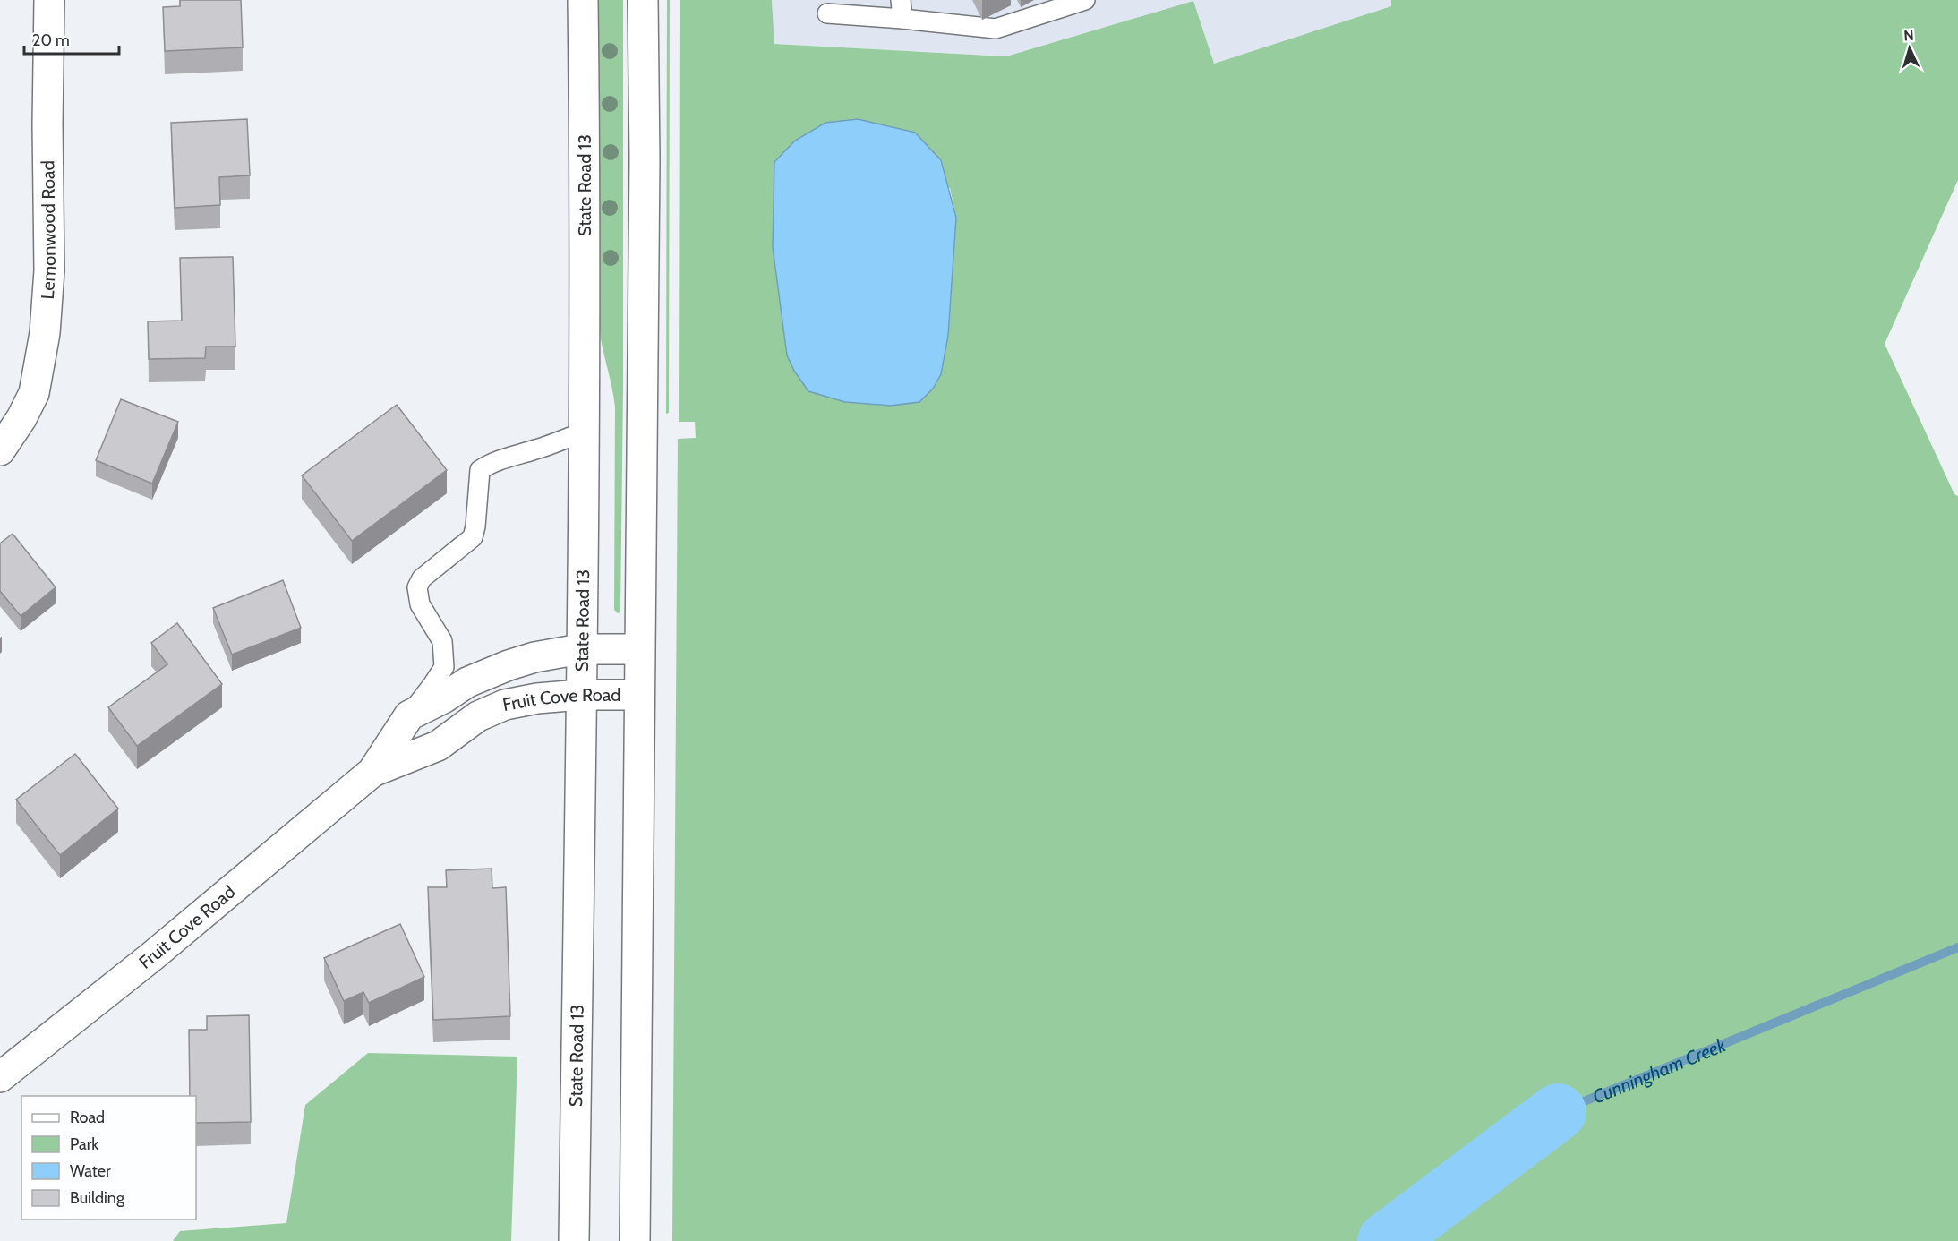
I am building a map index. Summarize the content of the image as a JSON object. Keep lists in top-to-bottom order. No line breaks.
{"streets":{"main road":["State Road 13","Lemonwood Road","Fruit Cove Road"]},"crossings":[["State Road 13","Fruit Cove Road"]],"water":["Cunningham Creek"],"legend":["Road","Park","Water","Building"],"scale_bar":"20 m","north":"top"}
